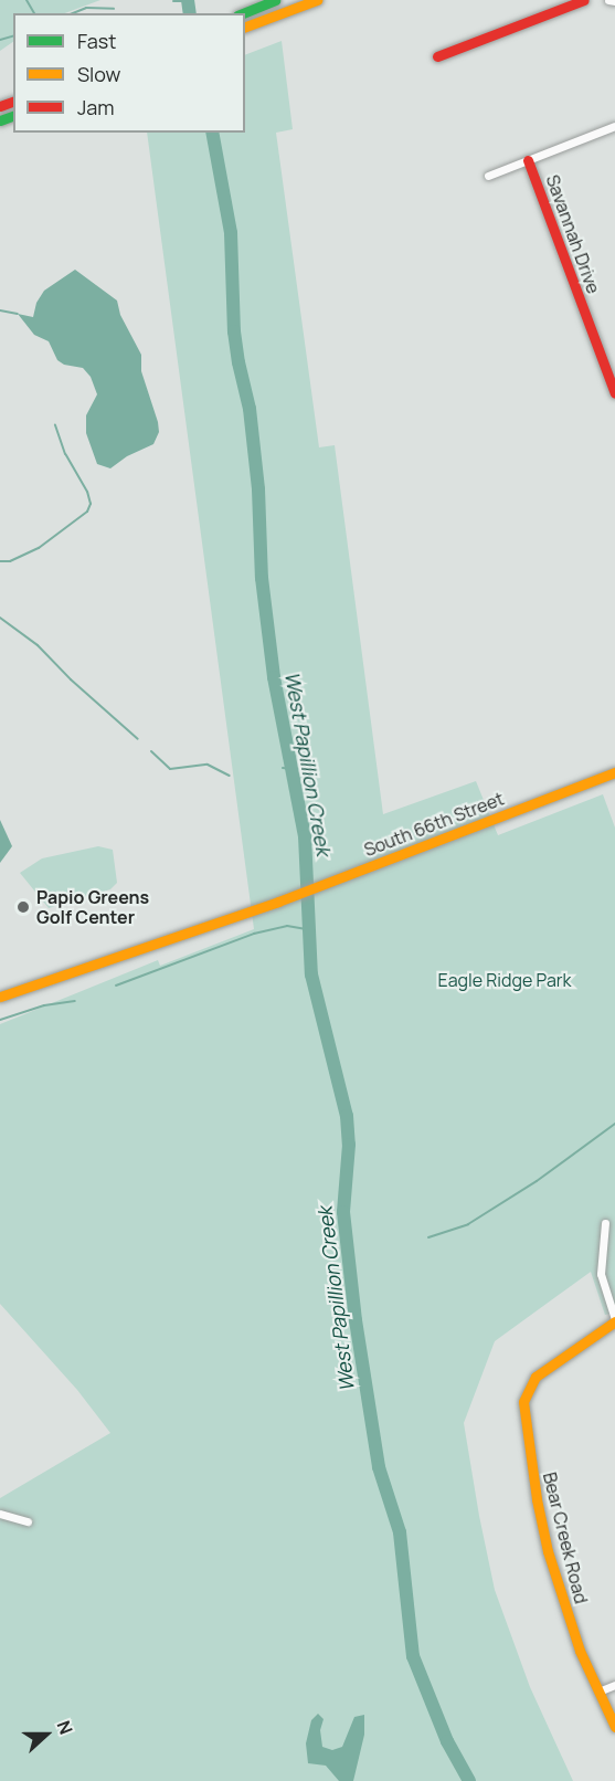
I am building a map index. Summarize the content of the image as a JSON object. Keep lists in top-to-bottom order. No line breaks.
{"streets":{"street":["Savannah Drive","South 66th Street","Bear Creek Road"]},"water":["West Papillion Creek"],"parks":["Eagle Ridge Park"],"places":["Papio Greens Golf Center"],"legend":["Fast","Slow","Jam"],"north":"right"}
